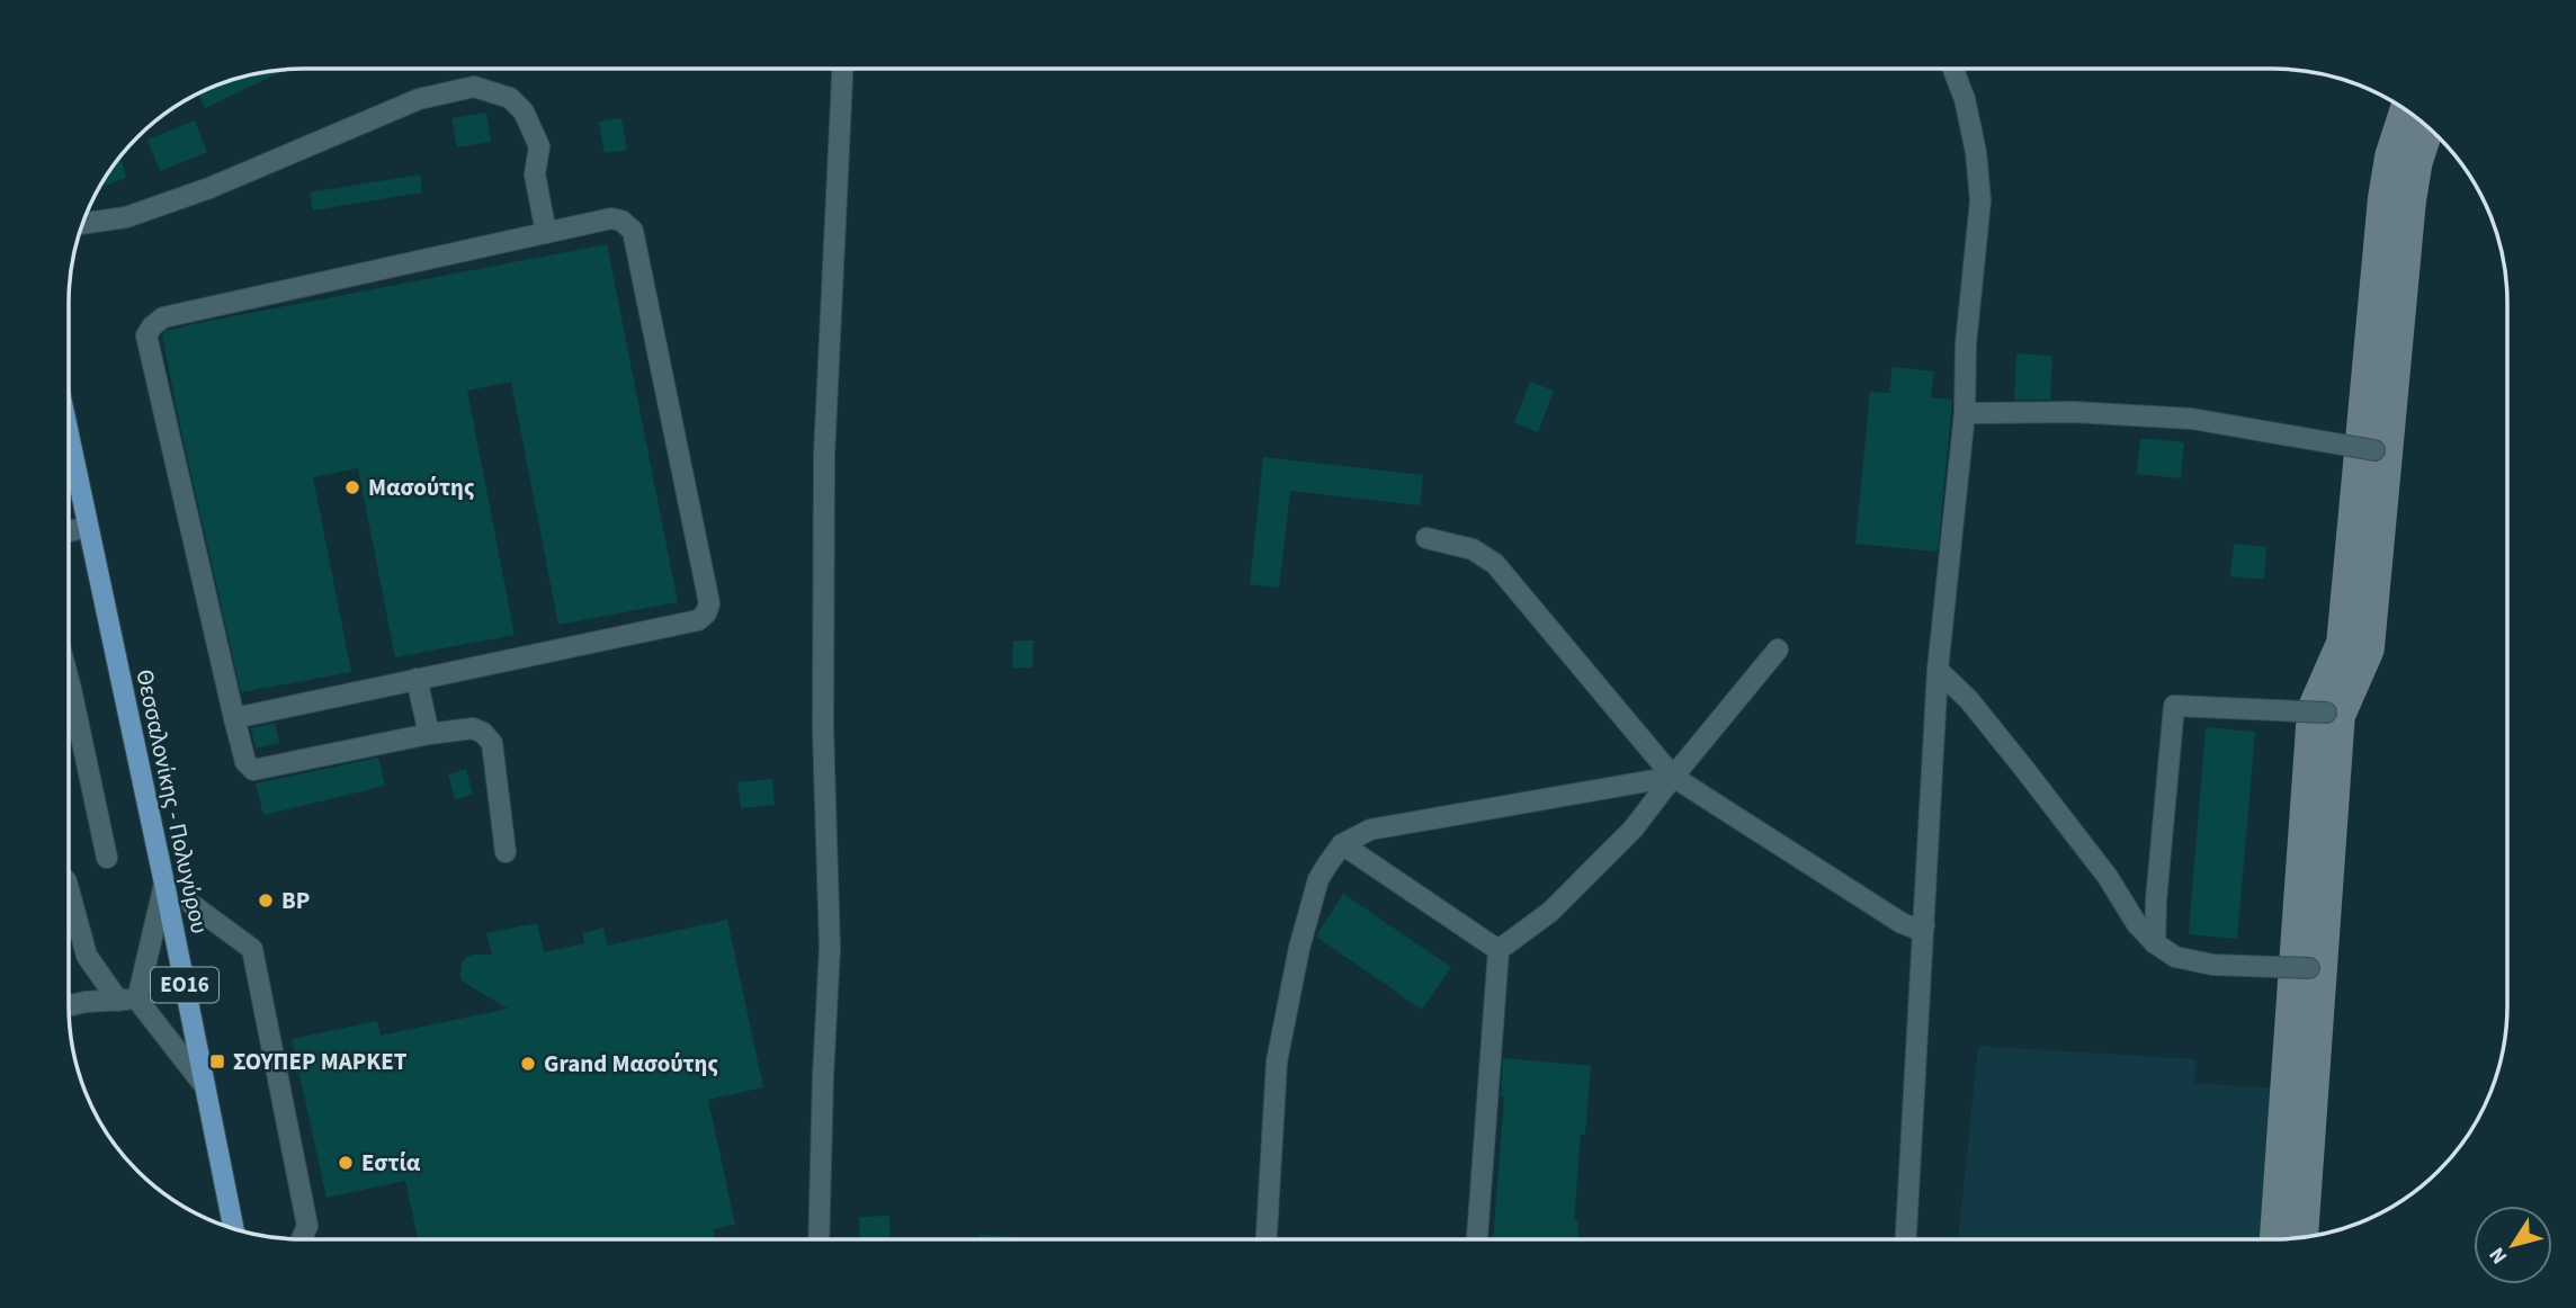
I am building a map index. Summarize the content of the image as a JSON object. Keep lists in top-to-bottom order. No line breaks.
{"streets":{"main road":["Θεσσαλονίκης - Πολυγύρου","ΕΟ16"]},"places":{"other":["Μασούτης","BP","Grand Μασούτης","Εστία"],"transit":["ΣΟΥΠΕΡ ΜΑΡΚΕΤ"]},"north":"bottom left"}
